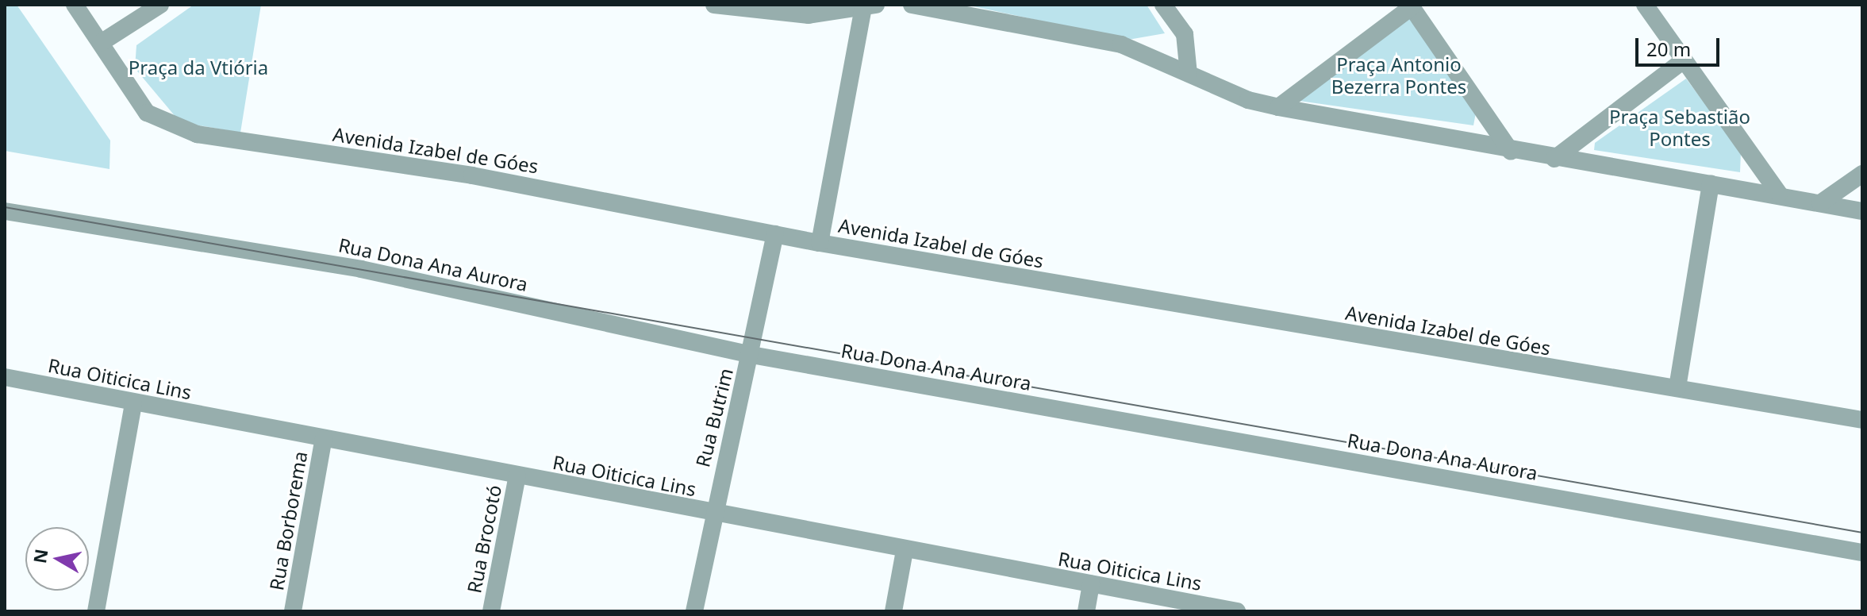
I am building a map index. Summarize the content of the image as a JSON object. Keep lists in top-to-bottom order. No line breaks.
{"streets":{"street":["Avenida Izabel de Góes","Rua Dona Ana Aurora","Rua Oiticica Lins","Rua Butrim","Rua Borborema","Rua Brocotó"]},"crossings":[["Avenida Izabel de Góes","Rua Butrim"],["Rua Dona Ana Aurora","Rua Butrim"],["Rua Oiticica Lins","Rua Butrim"],["Rua Oiticica Lins","Rua Borborema"],["Rua Oiticica Lins","Rua Brocotó"]],"parks":["Praça Antonio Bezerra Pontes","Praça da Vtiória","Praça Sebastião Pontes"],"scale_bar":"20 m","north":"left"}
